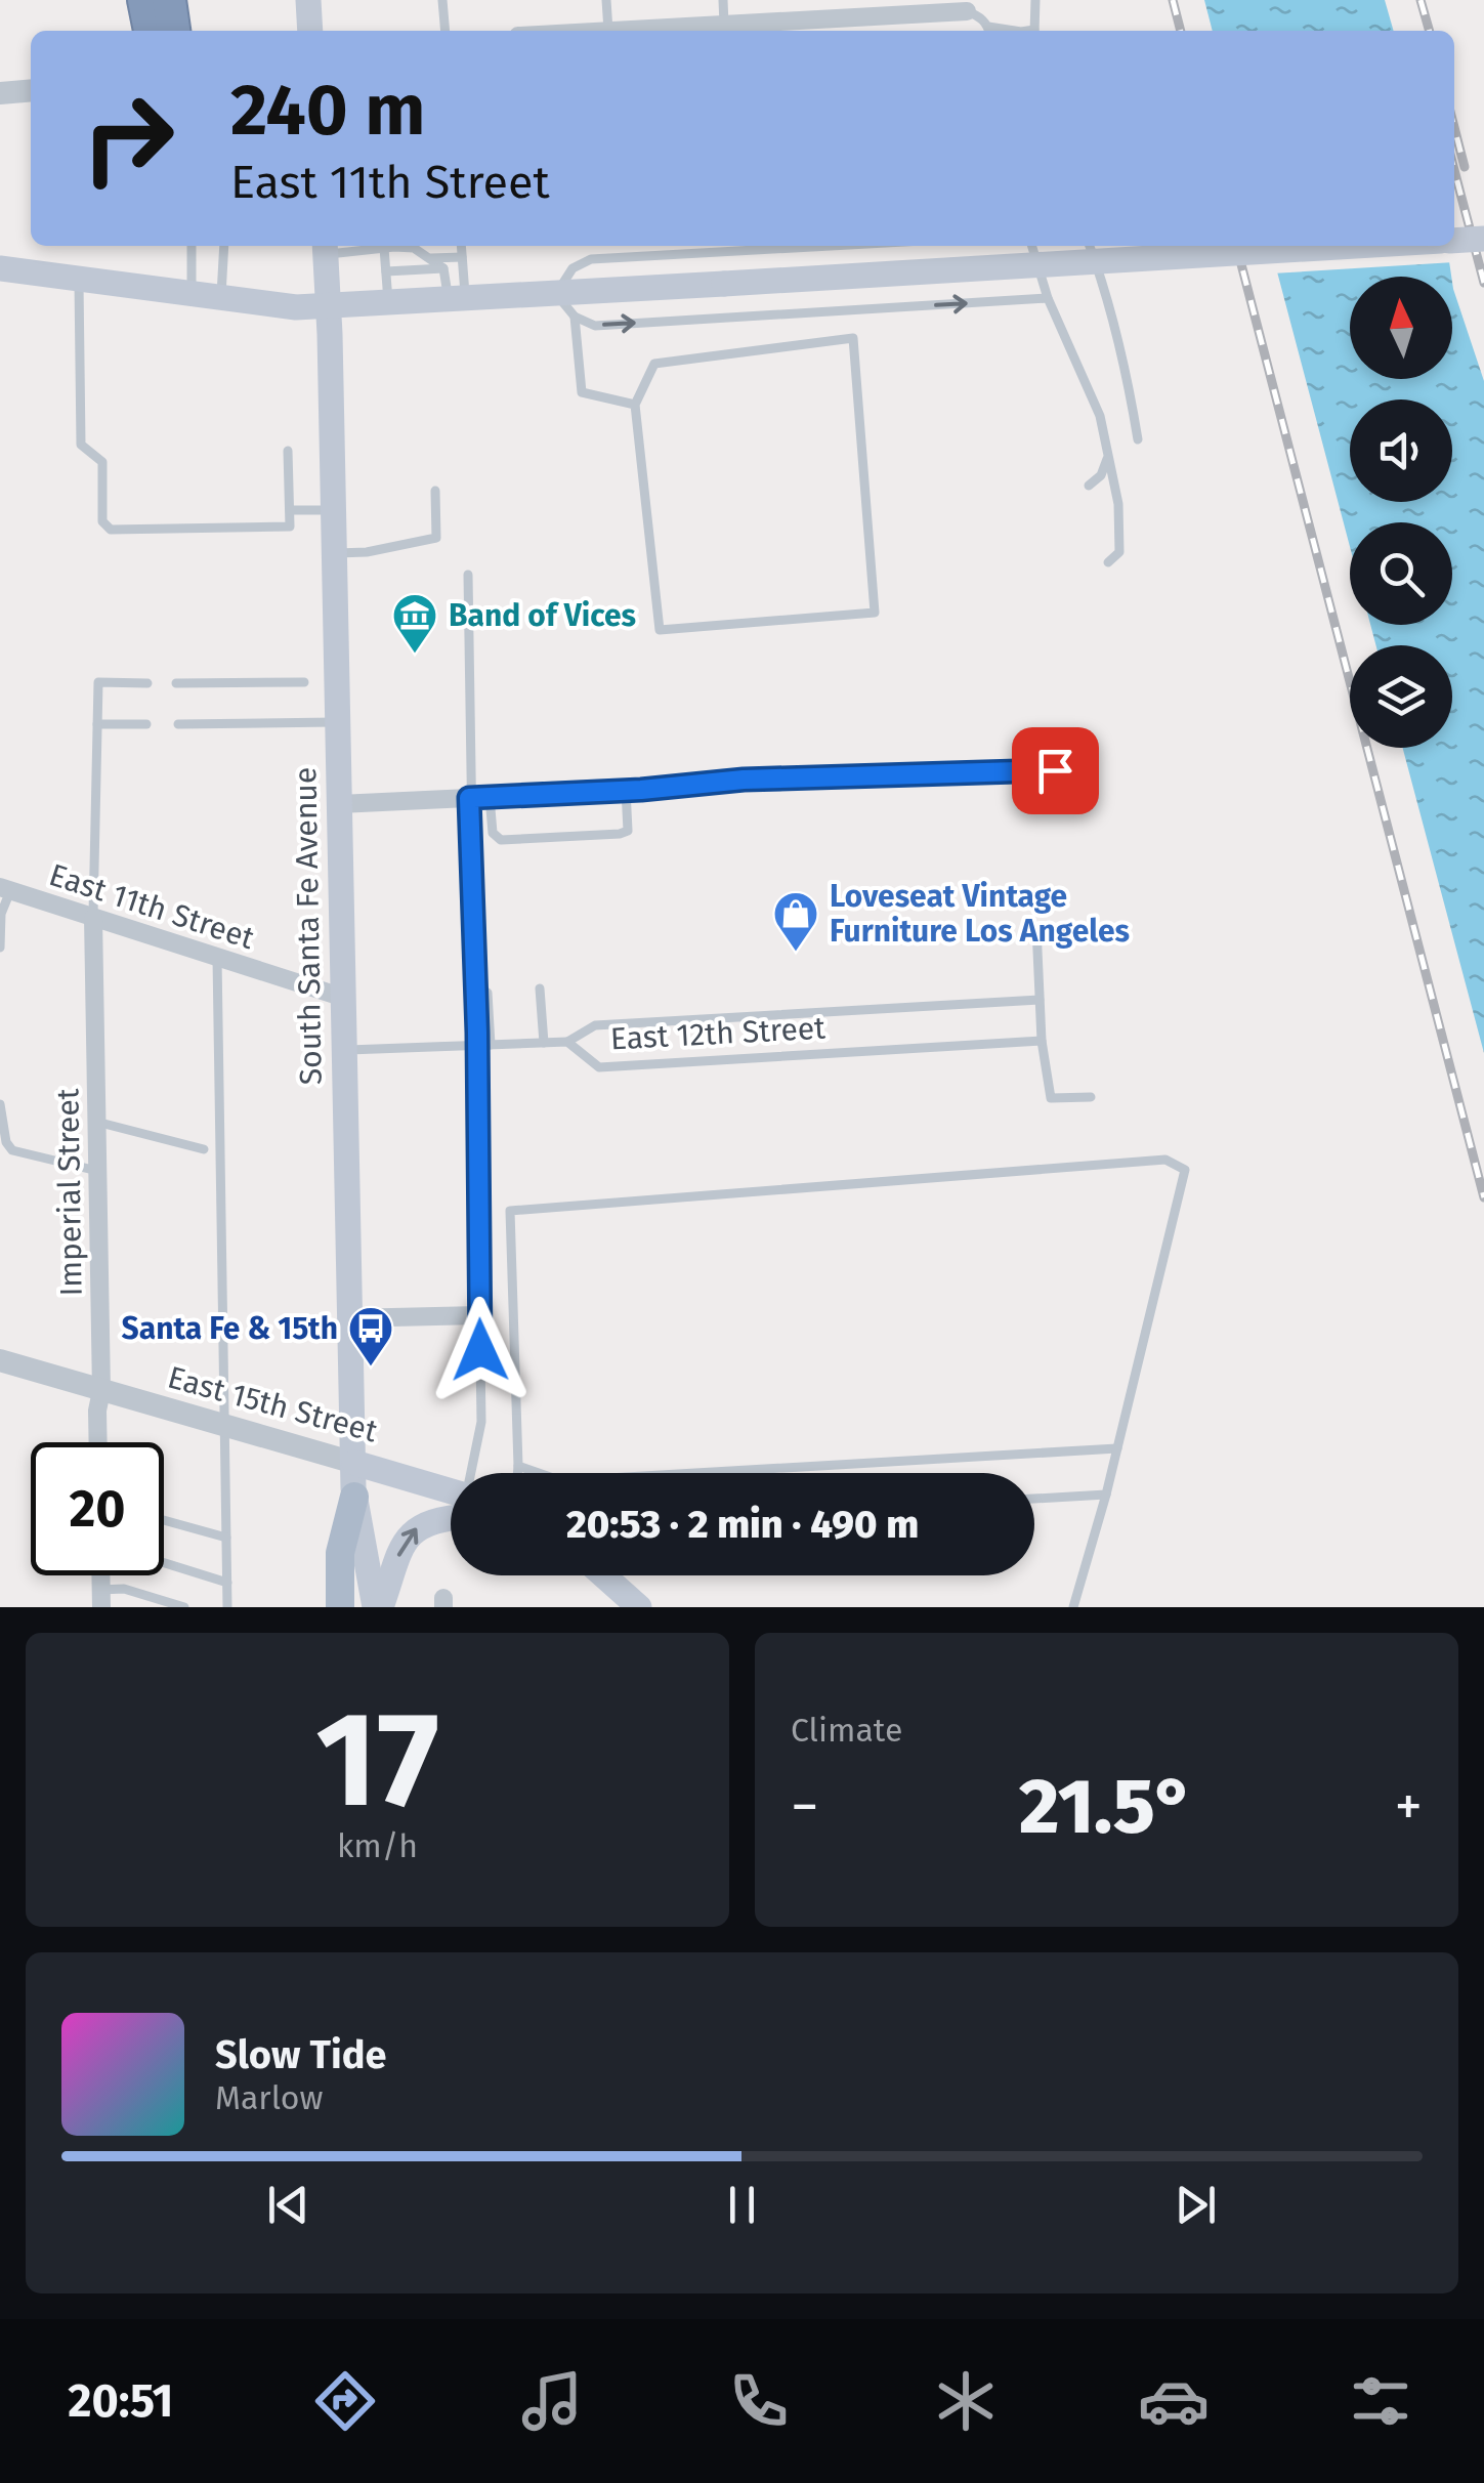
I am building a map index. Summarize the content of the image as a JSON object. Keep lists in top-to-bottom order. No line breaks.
{"streets":{"main road":["South Santa Fe Avenue","East 15th Street"],"street":["East 11th Street","Imperial Street"],"lane":["East 12th Street"]},"crossings":[["East 11th Street","South Santa Fe Avenue"],["East 11th Street","Imperial Street"],["South Santa Fe Avenue","East 12th Street"],["South Santa Fe Avenue","East 15th Street"],["Imperial Street","East 15th Street"]],"places":{"museum":["Band of Vices"],"shop":["Loveseat Vintage Furniture Los Angeles"],"bus stop":["Santa Fe & 15th"]},"north":"top","page":{"turn":["240 m","East 11th Street"],"limit":"20","trip":"20:53 · 2 min · 490 m","tile":[["17","km/h"],"Climate"],"heat":["−","21.5°","+"],"song":["Slow Tide","Marlow"],"tabs":"20:51"}}
